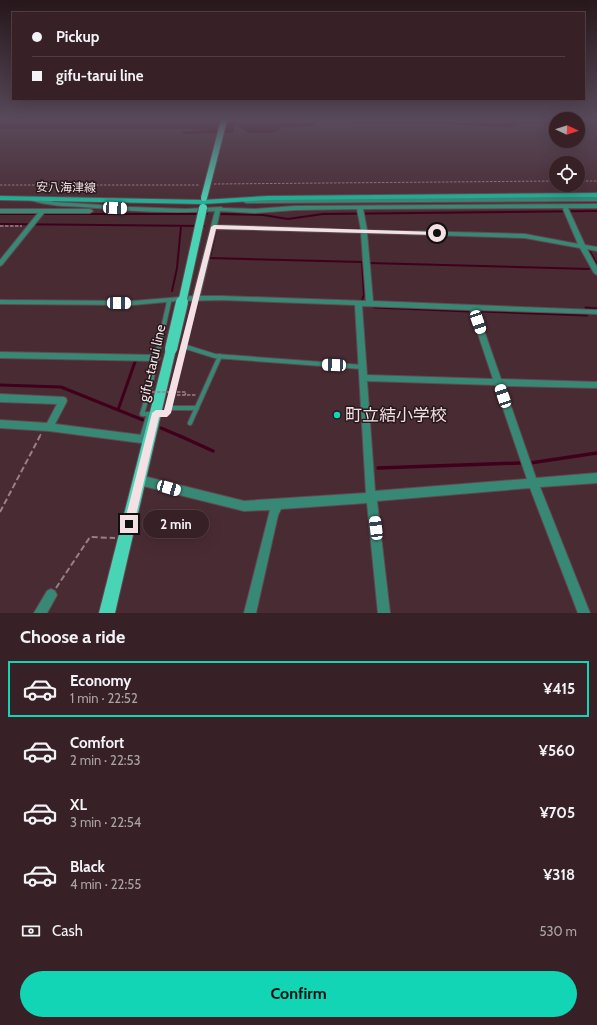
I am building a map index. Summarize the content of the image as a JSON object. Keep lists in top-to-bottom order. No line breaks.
{"streets":{"main road":["gifu-tarui line"],"street":["安八海津線"]},"crossings":[["安八海津線","gifu-tarui line"]],"places":["町立結小学校"],"north":"right","page":{"banner":["Pickup","gifu-tarui line"],"bubble":"2 min","heading":"Choose a ride","list":[{"name":"Economy","note":"1 min · 22:52","value":"¥415"},{"name":"Comfort","note":"2 min · 22:53","value":"¥560"},{"name":"XL","note":"3 min · 22:54","value":"¥705"},{"name":"Black","note":"4 min · 22:55","value":"¥318"}],"pay":["Cash","530 m"],"buttons":"Confirm"}}
